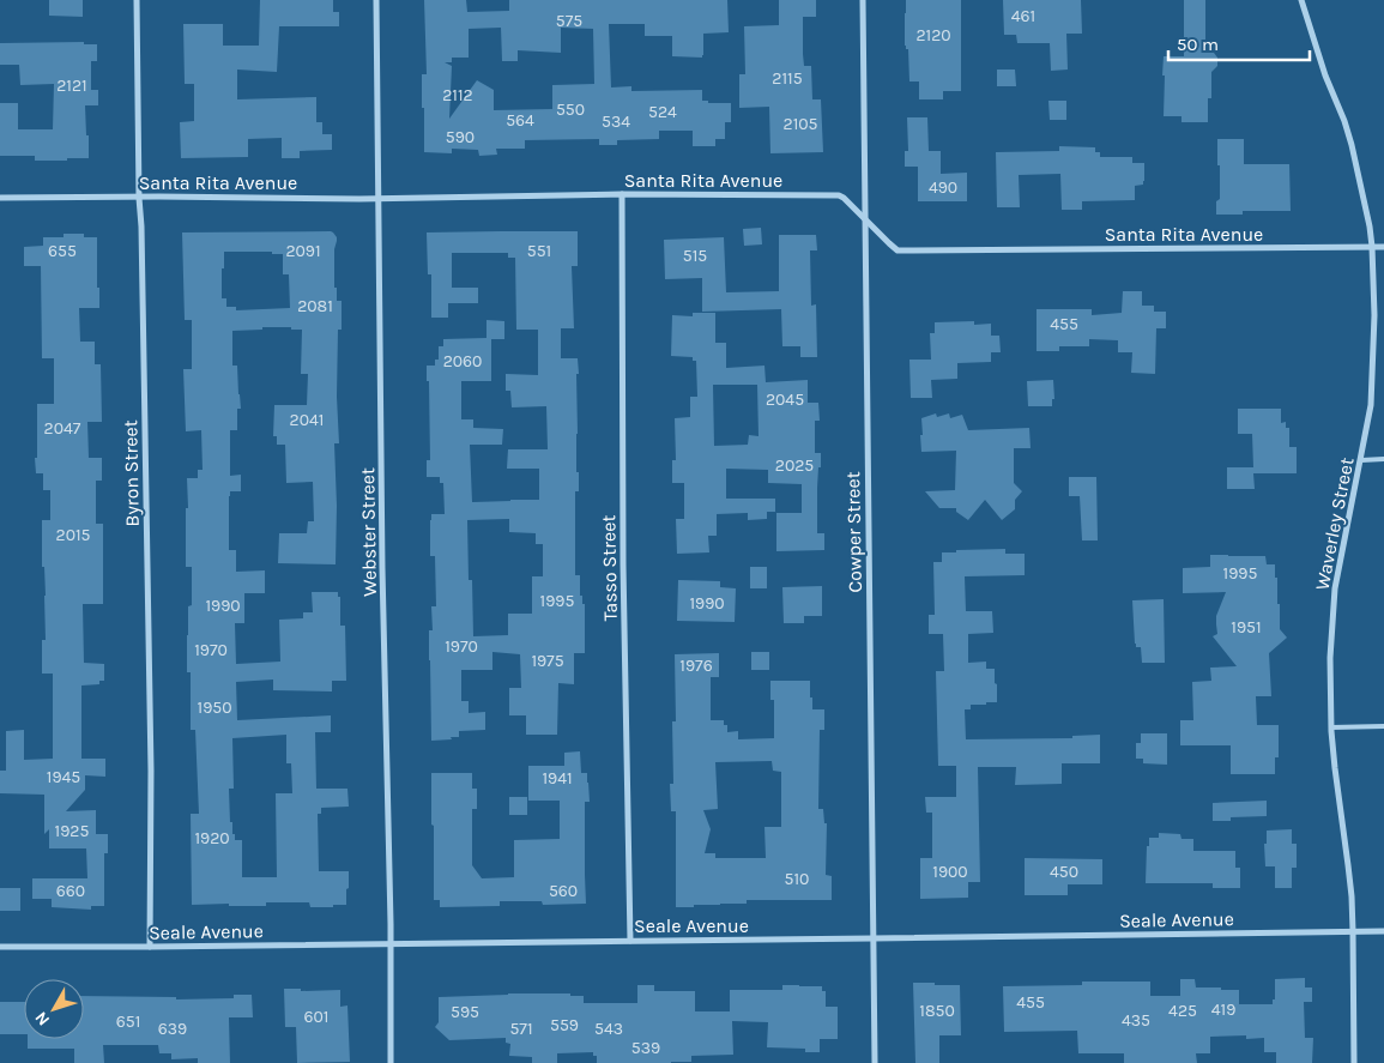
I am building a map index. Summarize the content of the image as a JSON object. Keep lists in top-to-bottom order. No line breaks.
{"streets":{"street":["Santa Rita Avenue","Byron Street","Waverley Street","Webster Street","Cowper Street","Tasso Street","Seale Avenue"]},"crossings":[["Santa Rita Avenue","Byron Street"],["Santa Rita Avenue","Waverley Street"],["Santa Rita Avenue","Webster Street"],["Santa Rita Avenue","Cowper Street"],["Santa Rita Avenue","Tasso Street"],["Byron Street","Seale Avenue"],["Waverley Street","Seale Avenue"],["Webster Street","Seale Avenue"],["Cowper Street","Seale Avenue"],["Tasso Street","Seale Avenue"]],"house_numbers":["461","575","2120","2115","2121","2112","550","524","564","534","2105","590","490","655","2091","551","515","2081","455","2060","2045","2041","2047","2025","2015","1995","1995","1990","1990","1951","1970","1970","1975","1976","1950","1945","1941","1925","1920","1900","450","510","660","560","455","419","1850","425","595","601","435","651","559","639","571","543","539"],"scale_bar":"50 m","north":"bottom left"}
